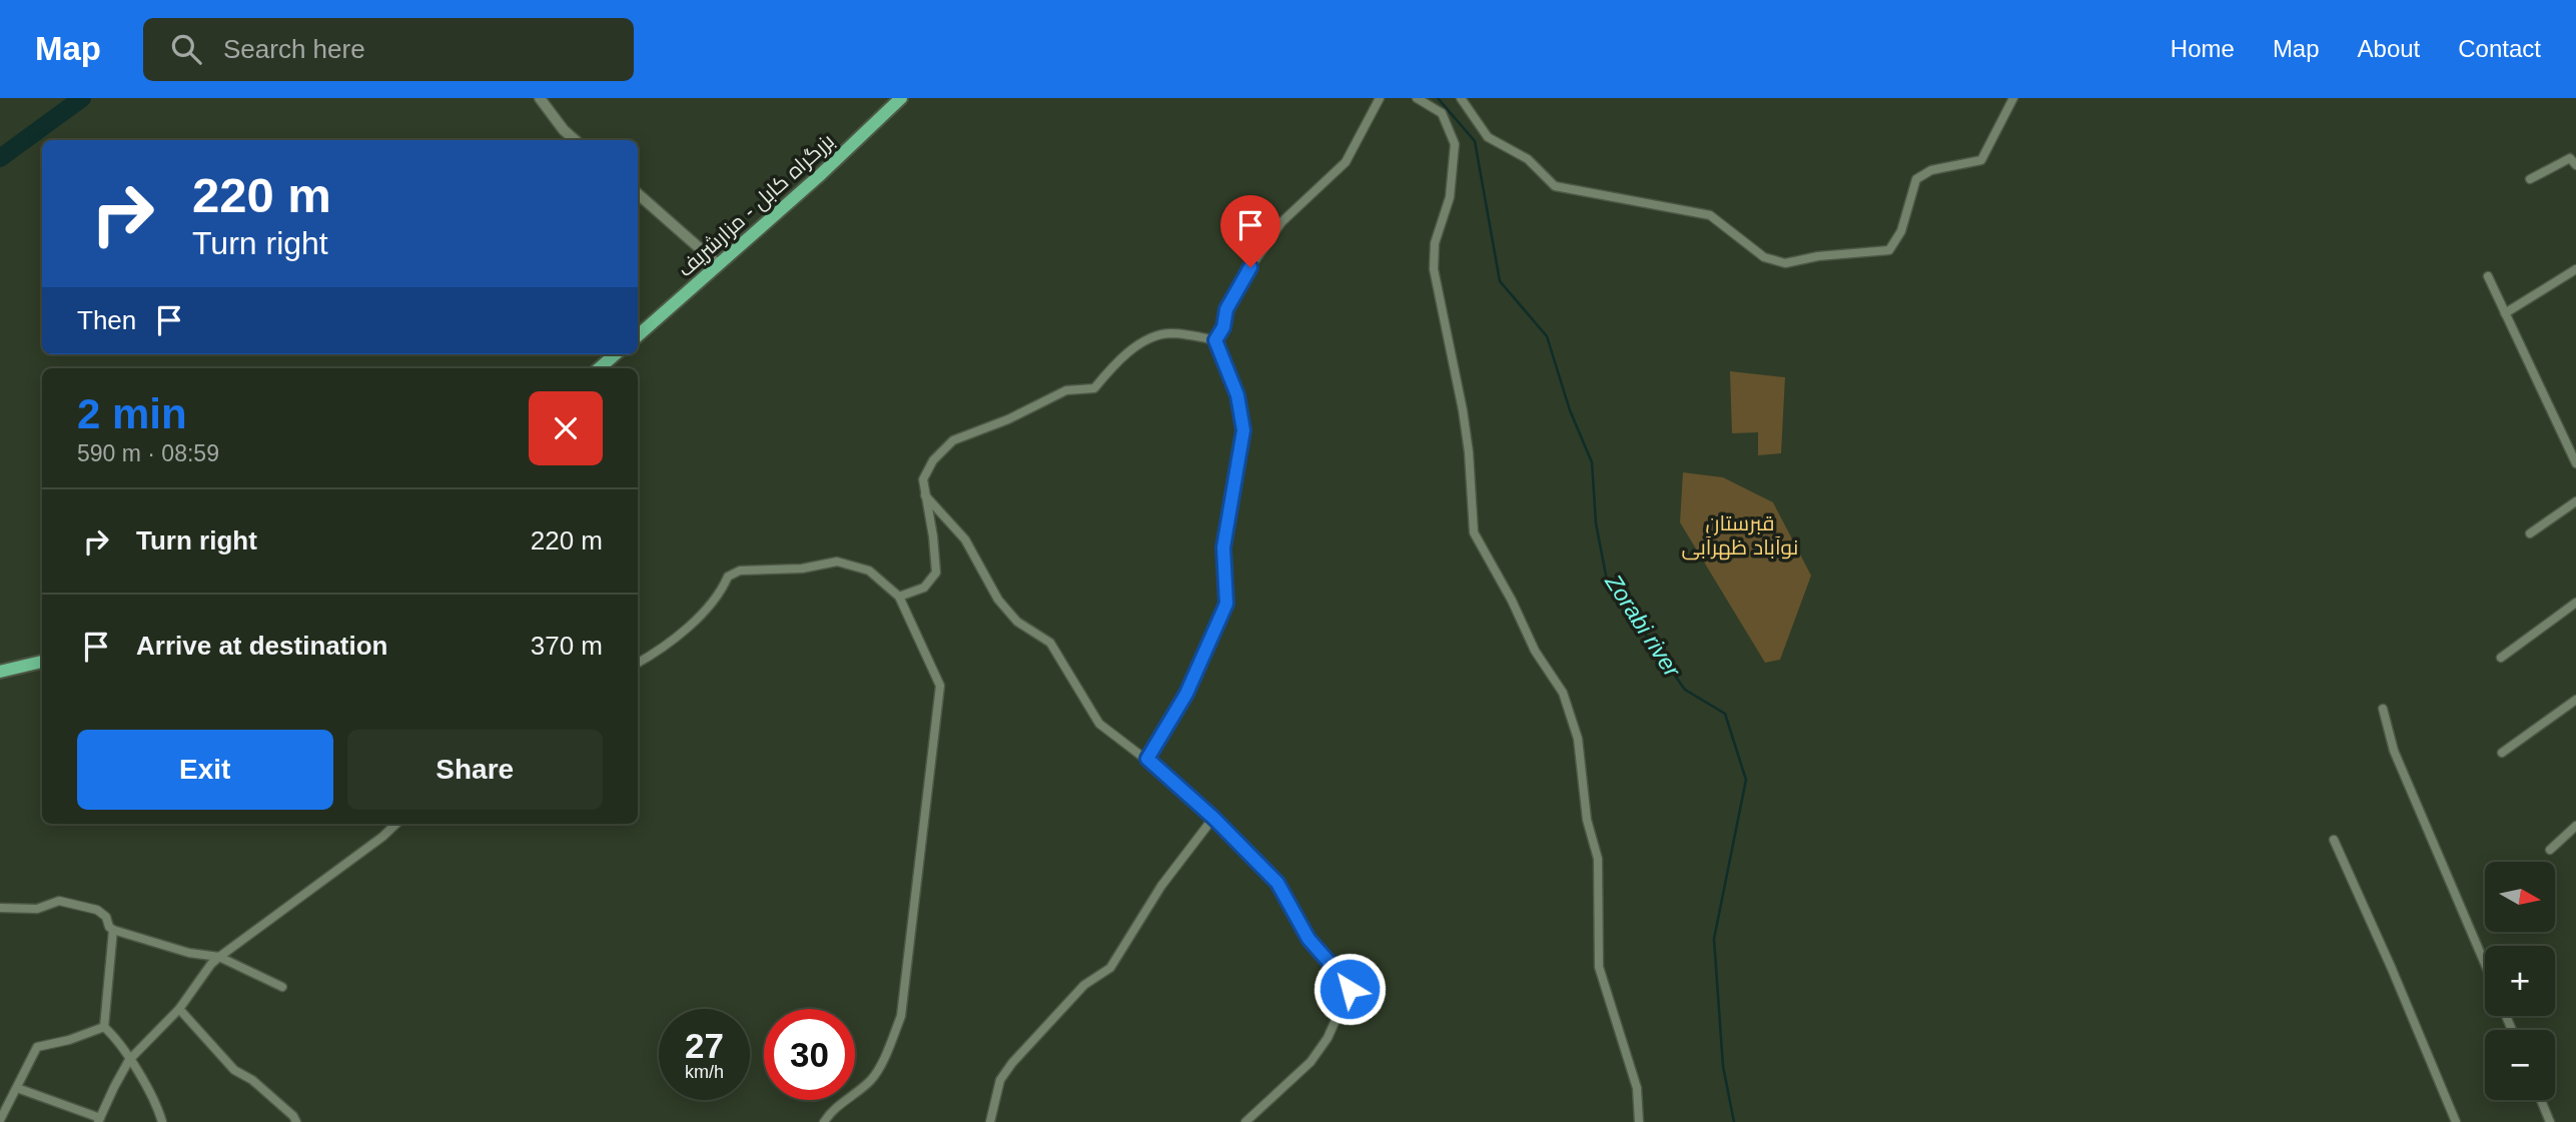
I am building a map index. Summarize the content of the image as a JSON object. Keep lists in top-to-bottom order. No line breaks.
{"streets":{"highway":["بزرگراه کابل - مزارشریف"]},"water":["Zorabi river"],"parks":["قبرستان نوآباد ظهرآبی"],"north":"right","page":{"header":"Map","search":"Search here","nav":["Home","Map","About","Contact"],"turn":["220 m","Turn right"],"then":"Then","heading":["2 min","590 m · 08:59"],"list":[{"name":"Turn right","value":"220 m"},{"name":"Arrive at destination","value":"370 m"}],"buttons":["Exit","Share"],"map_buttons":["+","−"],"speed":"27 km/h","limit":"30"}}
